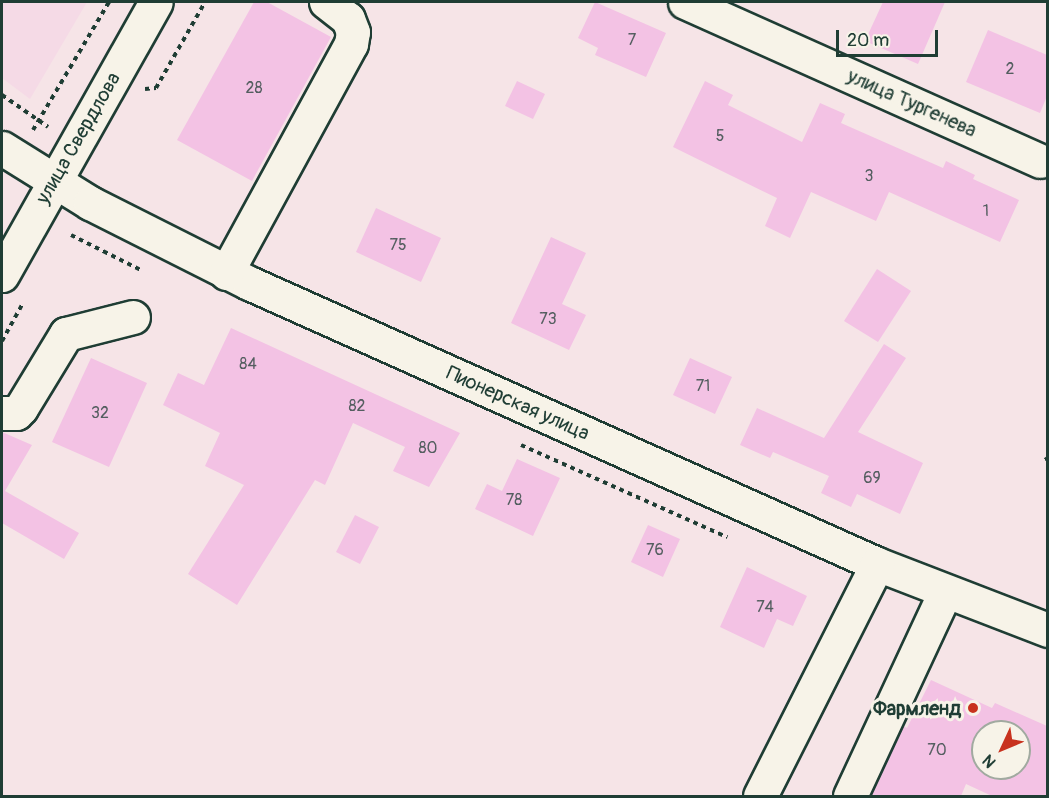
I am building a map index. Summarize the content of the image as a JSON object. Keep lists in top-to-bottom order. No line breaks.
{"streets":{"street":["улица Тургенева","улица Свердлова","Пионерская улица"]},"crossings":[["улица Свердлова","Пионерская улица"]],"places":["Фармленд"],"house_numbers":["7","2","28","5","3","1","75","73","84","71","82","32","80","69","78","76","74","70"],"scale_bar":"20 m","north":"bottom left"}
